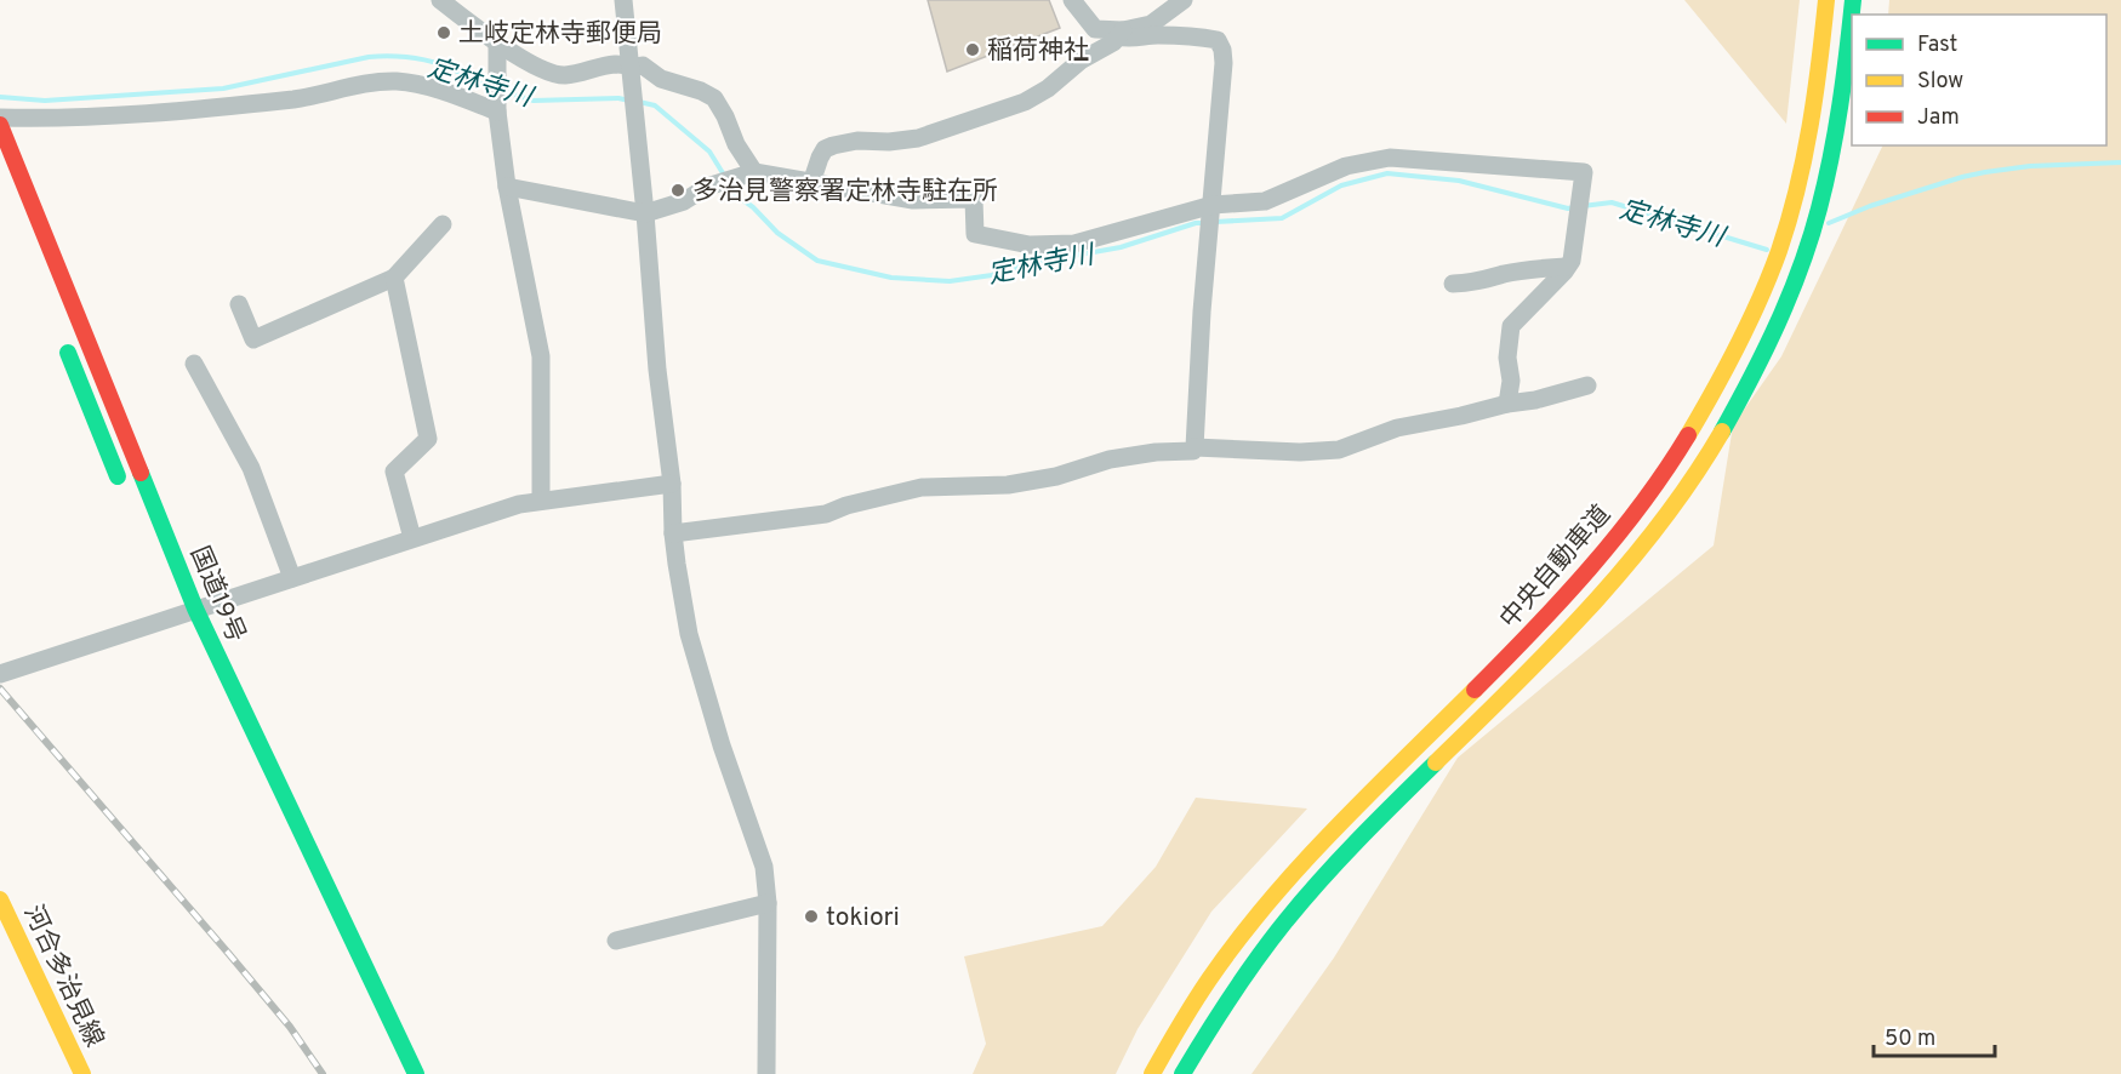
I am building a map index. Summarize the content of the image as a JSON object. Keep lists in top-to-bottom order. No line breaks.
{"streets":{"main road":["中央自動車道","国道19号","河合多治見線"]},"water":["定林寺川"],"places":["土岐定林寺郵便局","稲荷神社","多治見警察署定林寺駐在所","tokiori"],"legend":["Fast","Slow","Jam"],"scale_bar":"50 m"}
